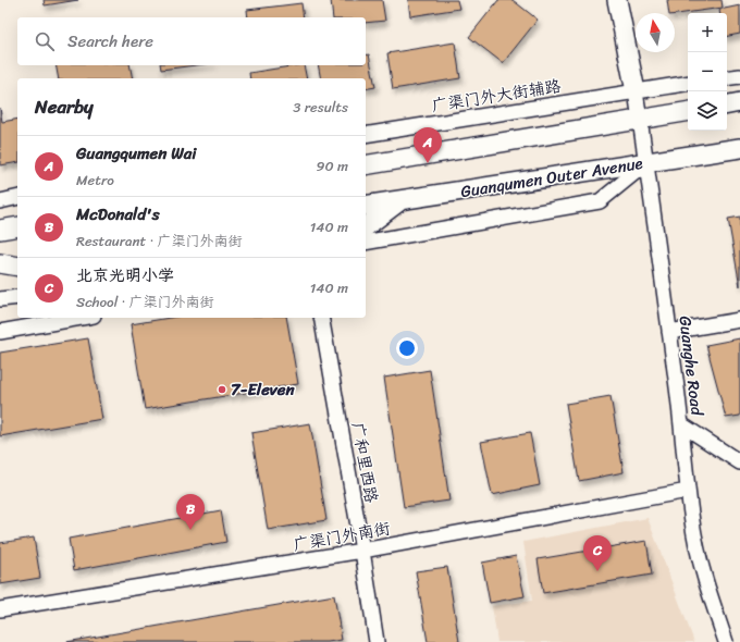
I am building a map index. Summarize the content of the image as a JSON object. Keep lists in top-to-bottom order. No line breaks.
{"streets":{"main road":["Guanqumen Outer Avenue"],"street":["广渠门外大街辅路","Guanghe Road","广和里西路","广渠门外南街"]},"crossings":[["广渠门外大街辅路","Guanghe Road"],["Guanqumen Outer Avenue","Guanghe Road"],["Guanghe Road","广渠门外南街"],["广和里西路","广渠门外南街"]],"places":["7-Eleven"],"north":"top","page":{"map_buttons":["+","−"],"search":"Search here","heading":["Nearby","3 results"],"pins":["A","B","C"],"list":[{"mark":"A","name":"Guangqumen Wai","note":"Metro","value":"90 m"},{"mark":"B","name":"McDonald's","note":"Restaurant · 广渠门外南街","value":"140 m"},{"mark":"C","name":"北京光明小学","note":"School · 广渠门外南街","value":"140 m"}]}}
